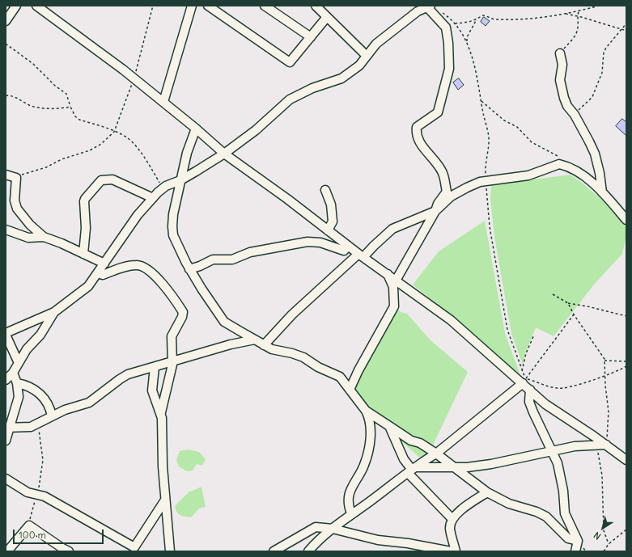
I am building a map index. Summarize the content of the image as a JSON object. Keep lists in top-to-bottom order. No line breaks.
{"scale_bar":"100 m","north":"bottom left"}
